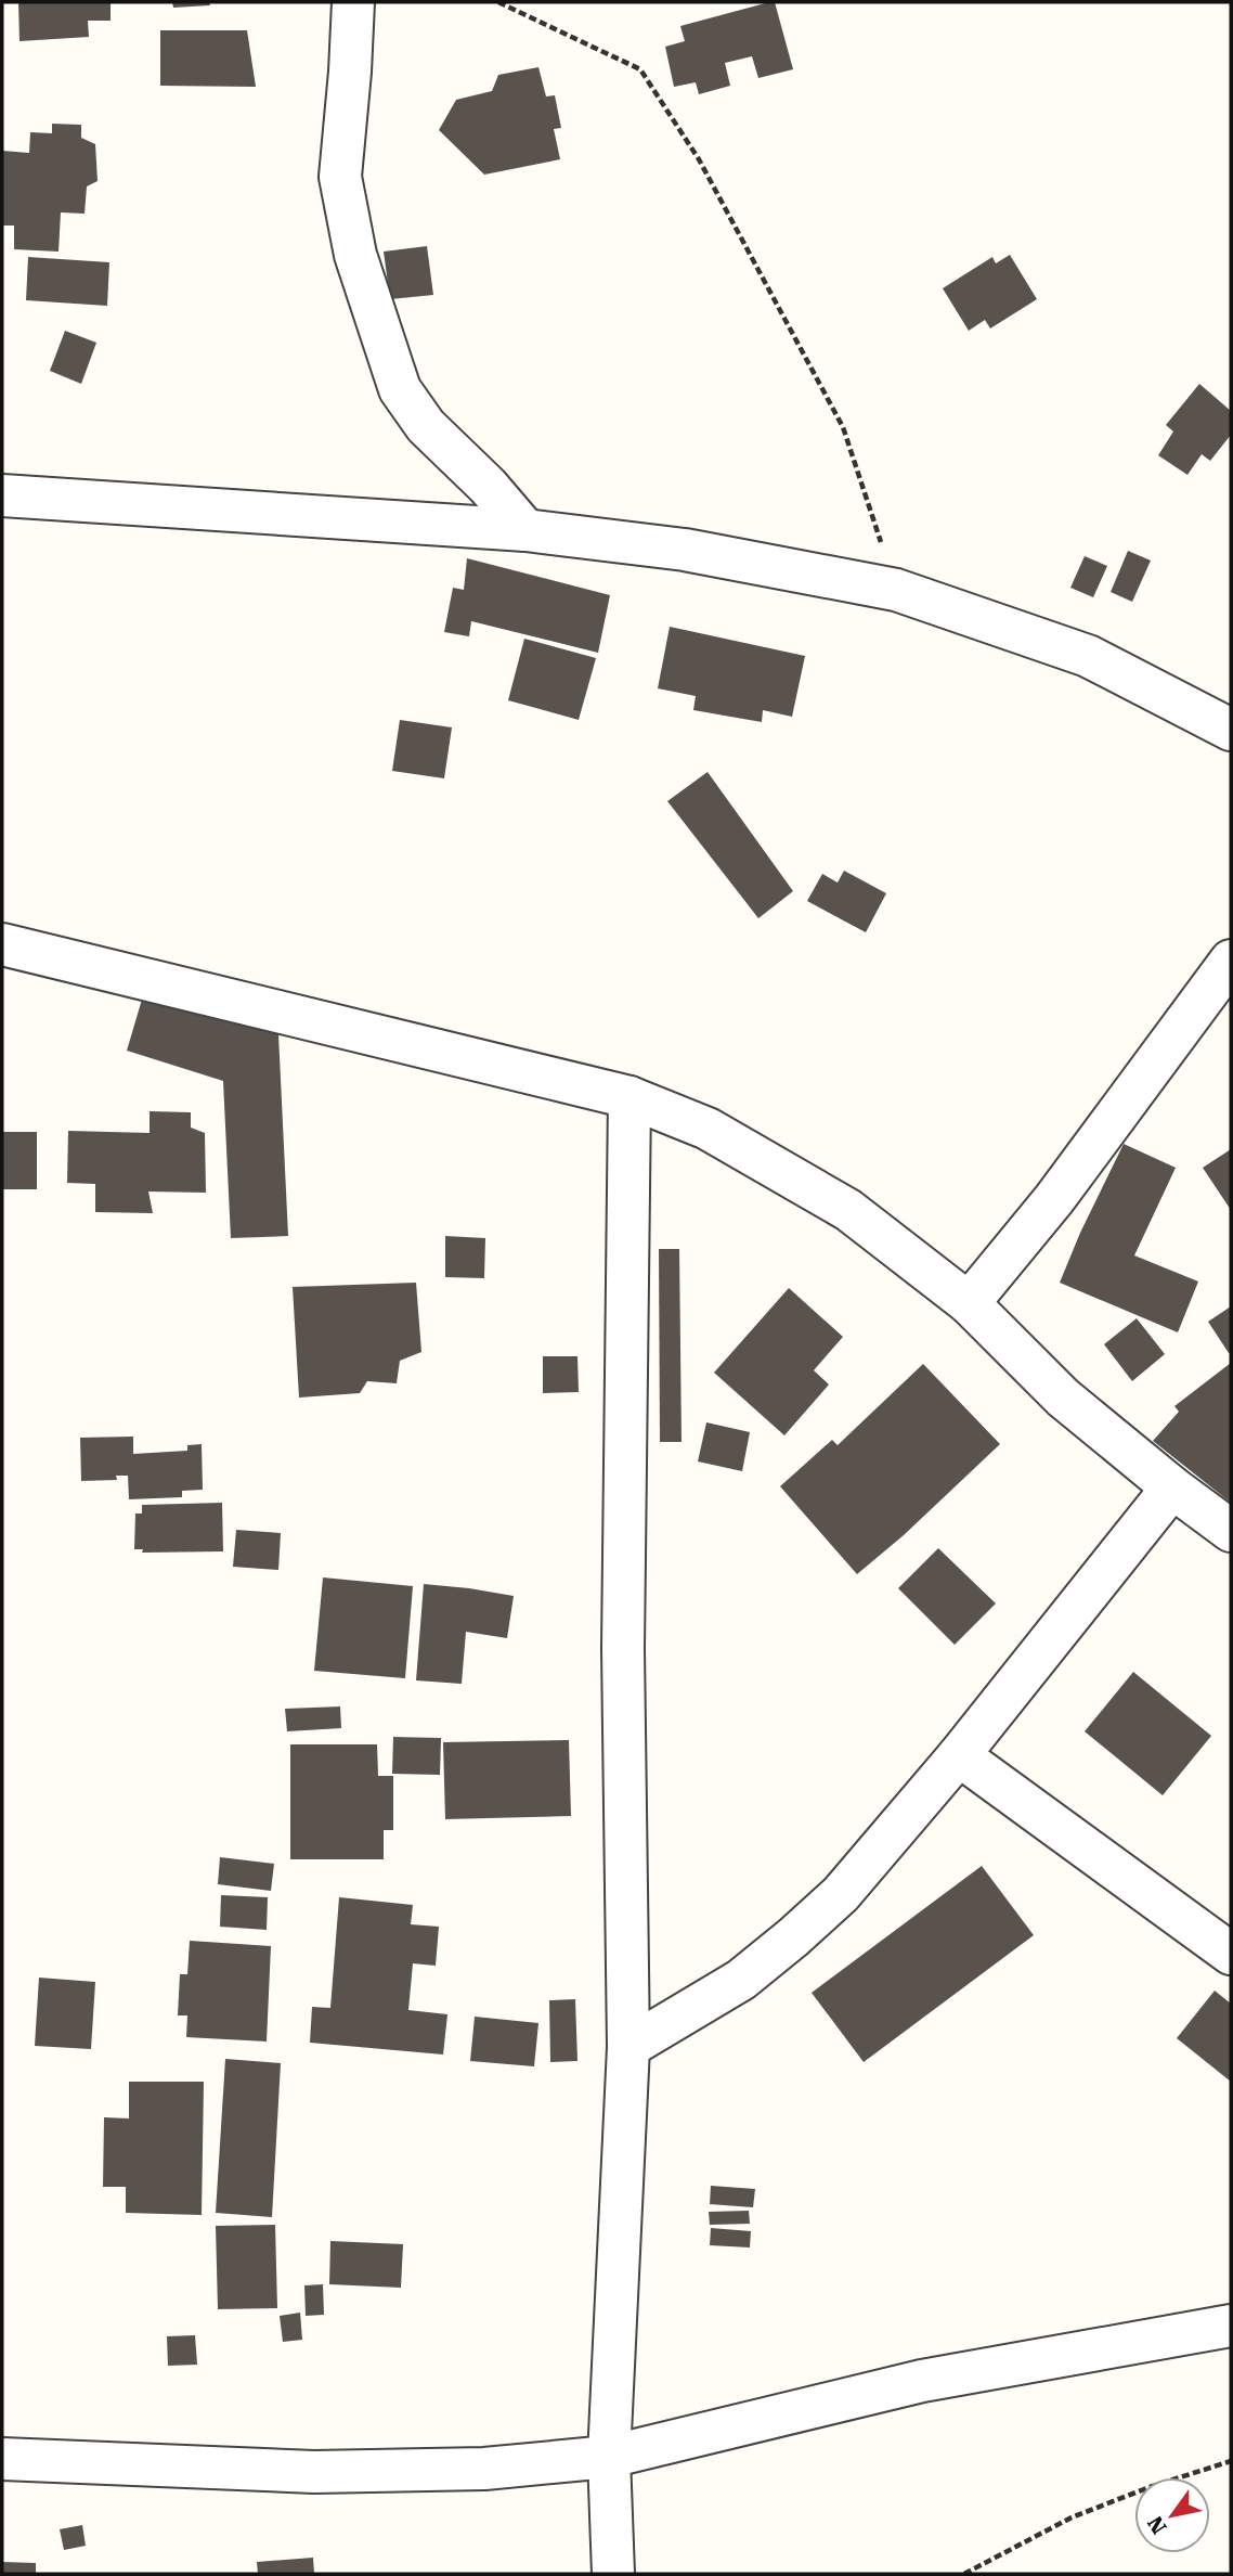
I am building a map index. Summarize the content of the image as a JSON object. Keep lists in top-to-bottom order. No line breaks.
{"north":"bottom left"}
